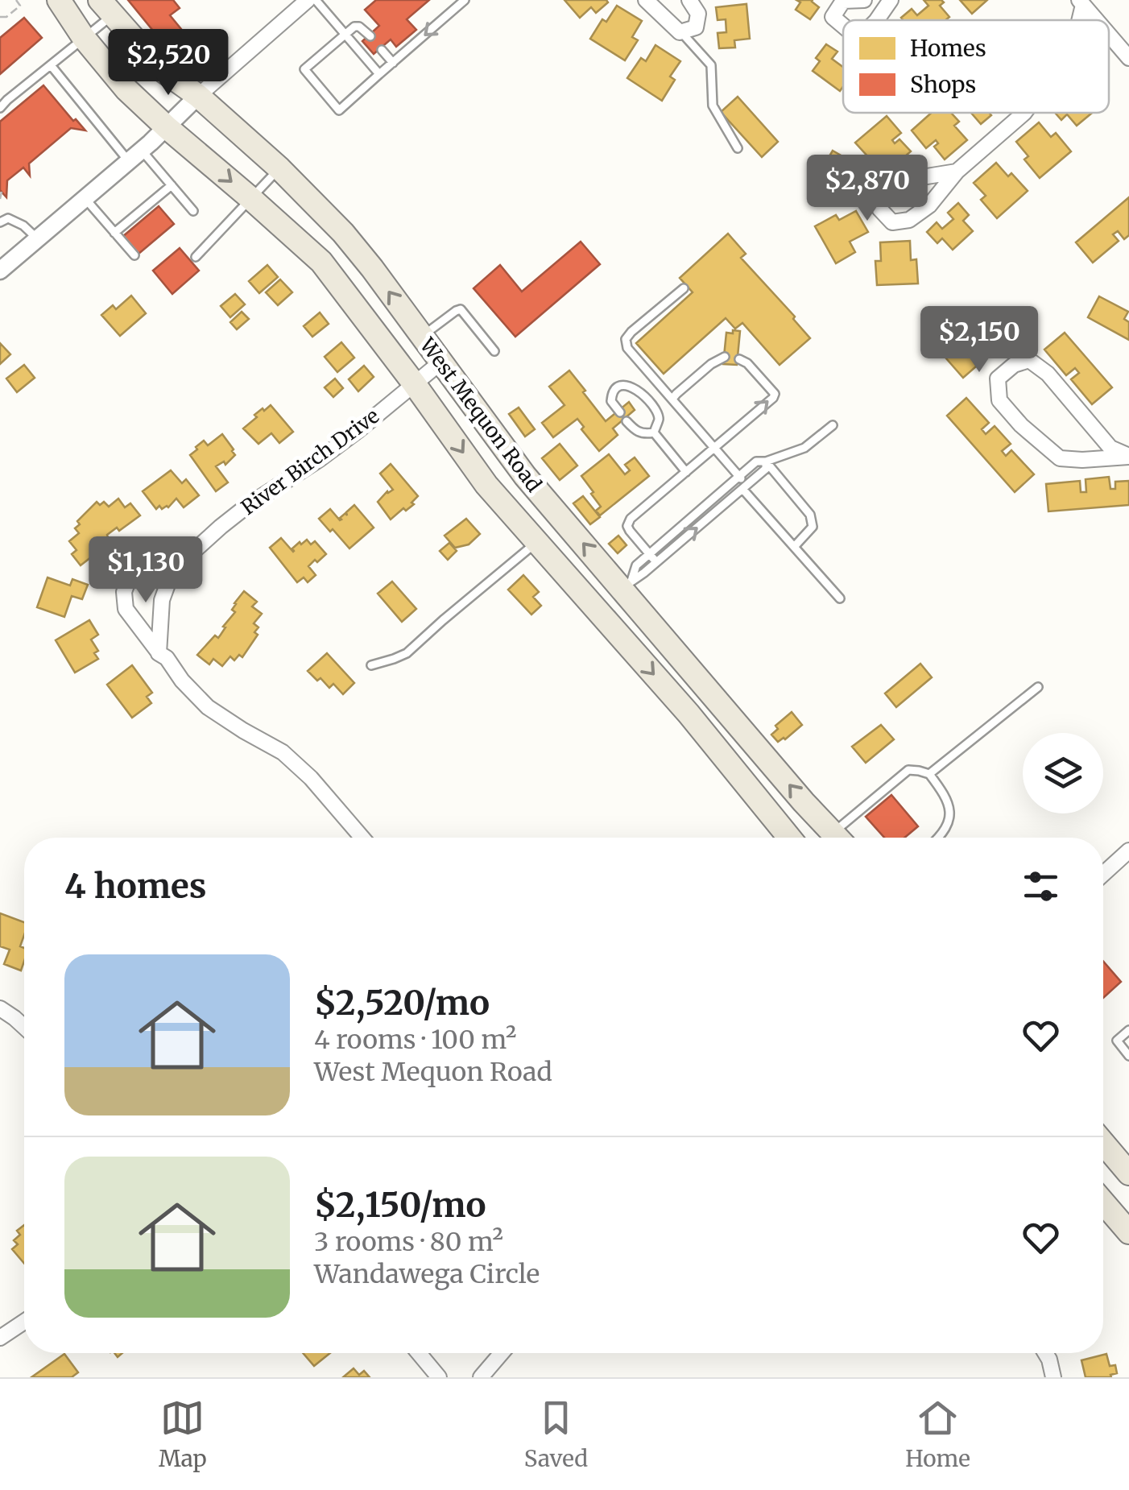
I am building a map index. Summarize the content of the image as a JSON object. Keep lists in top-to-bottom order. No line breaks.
{"streets":{"main road":["West Mequon Road"],"street":["River Birch Drive"]},"crossings":[["West Mequon Road","River Birch Drive"]],"legend":["Homes","Shops"],"page":{"price":["$2,520","$2,870","$2,150","$1,130"],"heading":"4 homes","list":[{"name":"$2,520/mo","note":"4 rooms · 100 m² · West Mequon Road"},{"name":"$2,150/mo","note":"3 rooms · 80 m² · Wandawega Circle"}],"tabs":["Map","Saved","Home"]}}
